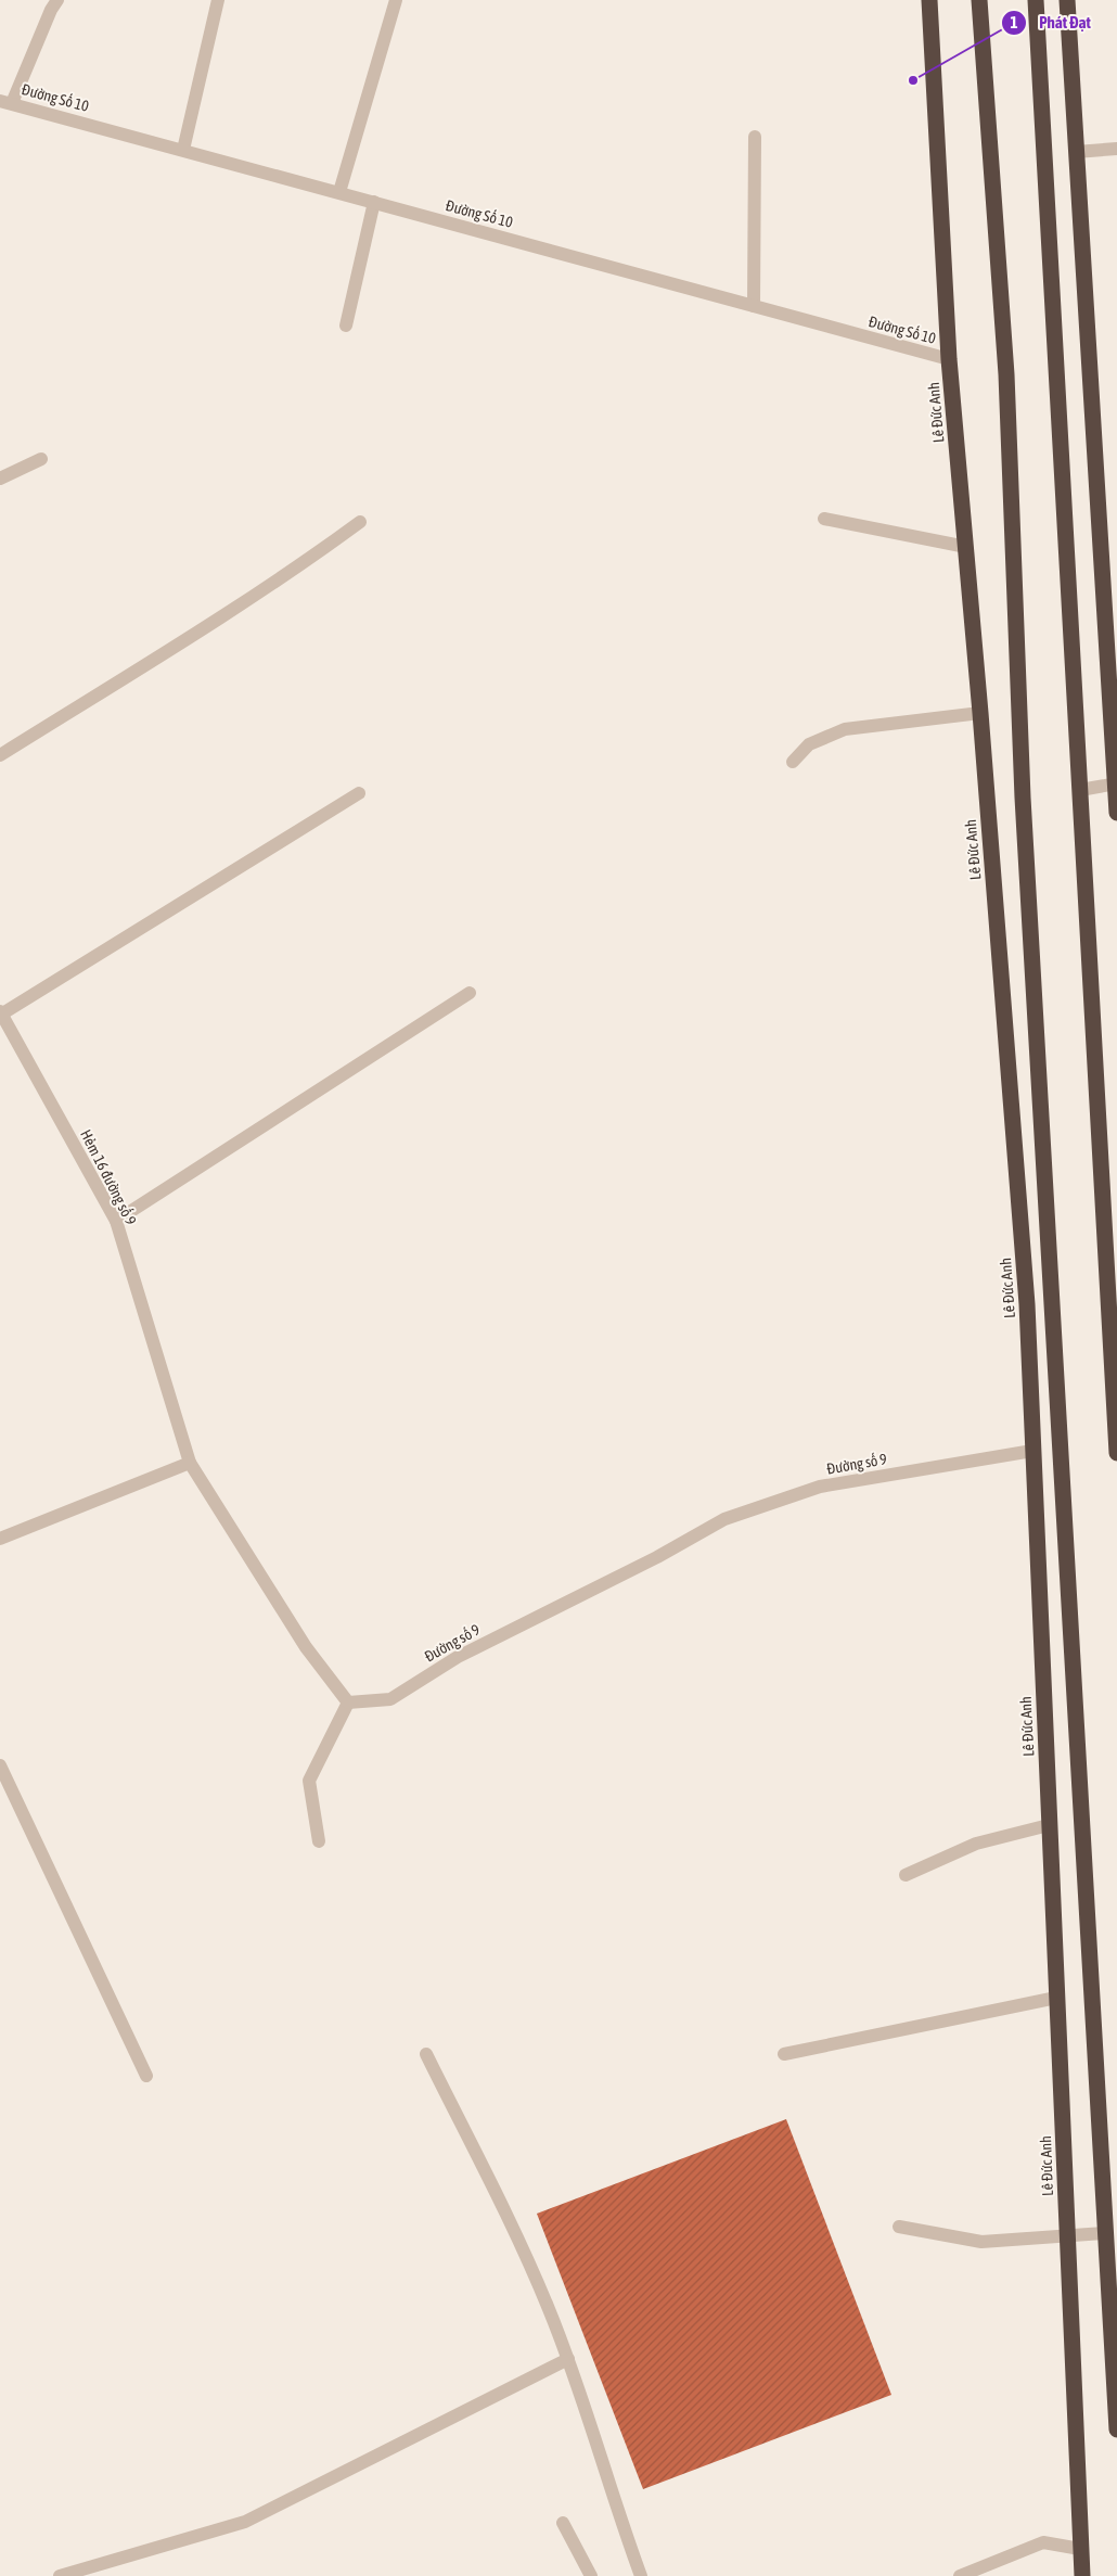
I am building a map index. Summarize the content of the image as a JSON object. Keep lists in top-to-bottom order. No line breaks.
{"streets":{"highway":["Lê Đức Anh"],"street":["Đường Số 10","Hẻm 16 đường số 9","Đường số 9"]},"crossings":[["Đường Số 10","Lê Đức Anh"],["Lê Đức Anh","Đường số 9"]],"places":["Phát Đạt"]}
